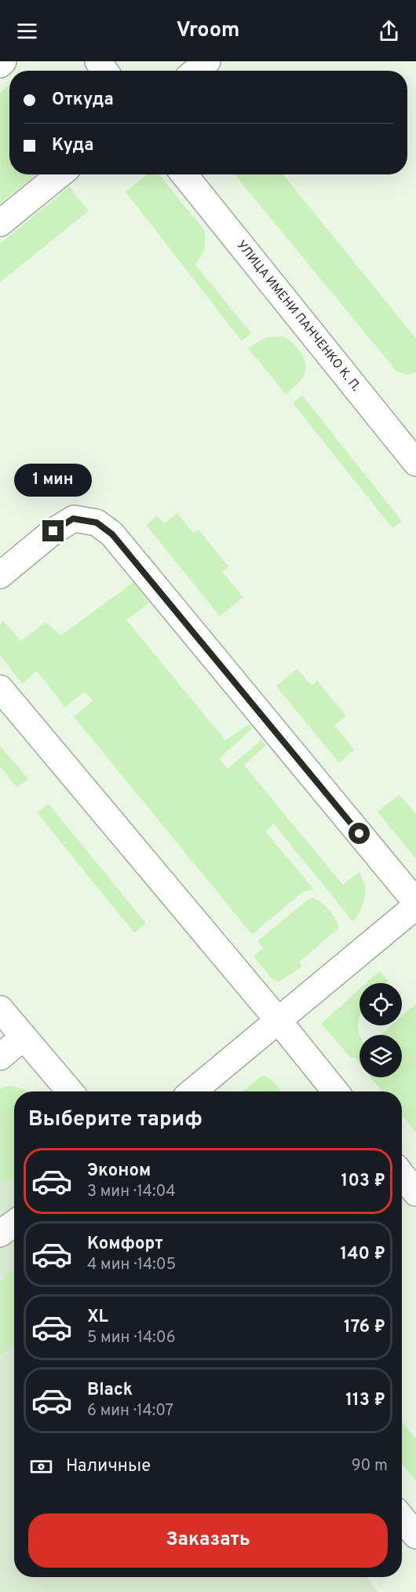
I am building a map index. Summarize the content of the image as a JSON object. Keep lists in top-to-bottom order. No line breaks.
{"streets":{"street":["УЛИЦА ИМЕНИ ПАНЧЕНКО К. П."]},"page":{"header":"Vroom","banner":["Откуда","Куда"],"bubble":"1 мин","heading":"Выберите тариф","list":[{"name":"Эконом","note":"3 мин · 14:04","value":"103 ₽"},{"name":"Комфорт","note":"4 мин · 14:05","value":"140 ₽"},{"name":"XL","note":"5 мин · 14:06","value":"176 ₽"},{"name":"Black","note":"6 мин · 14:07","value":"113 ₽"}],"pay":["Наличные","90 m"],"buttons":"Заказать"}}
